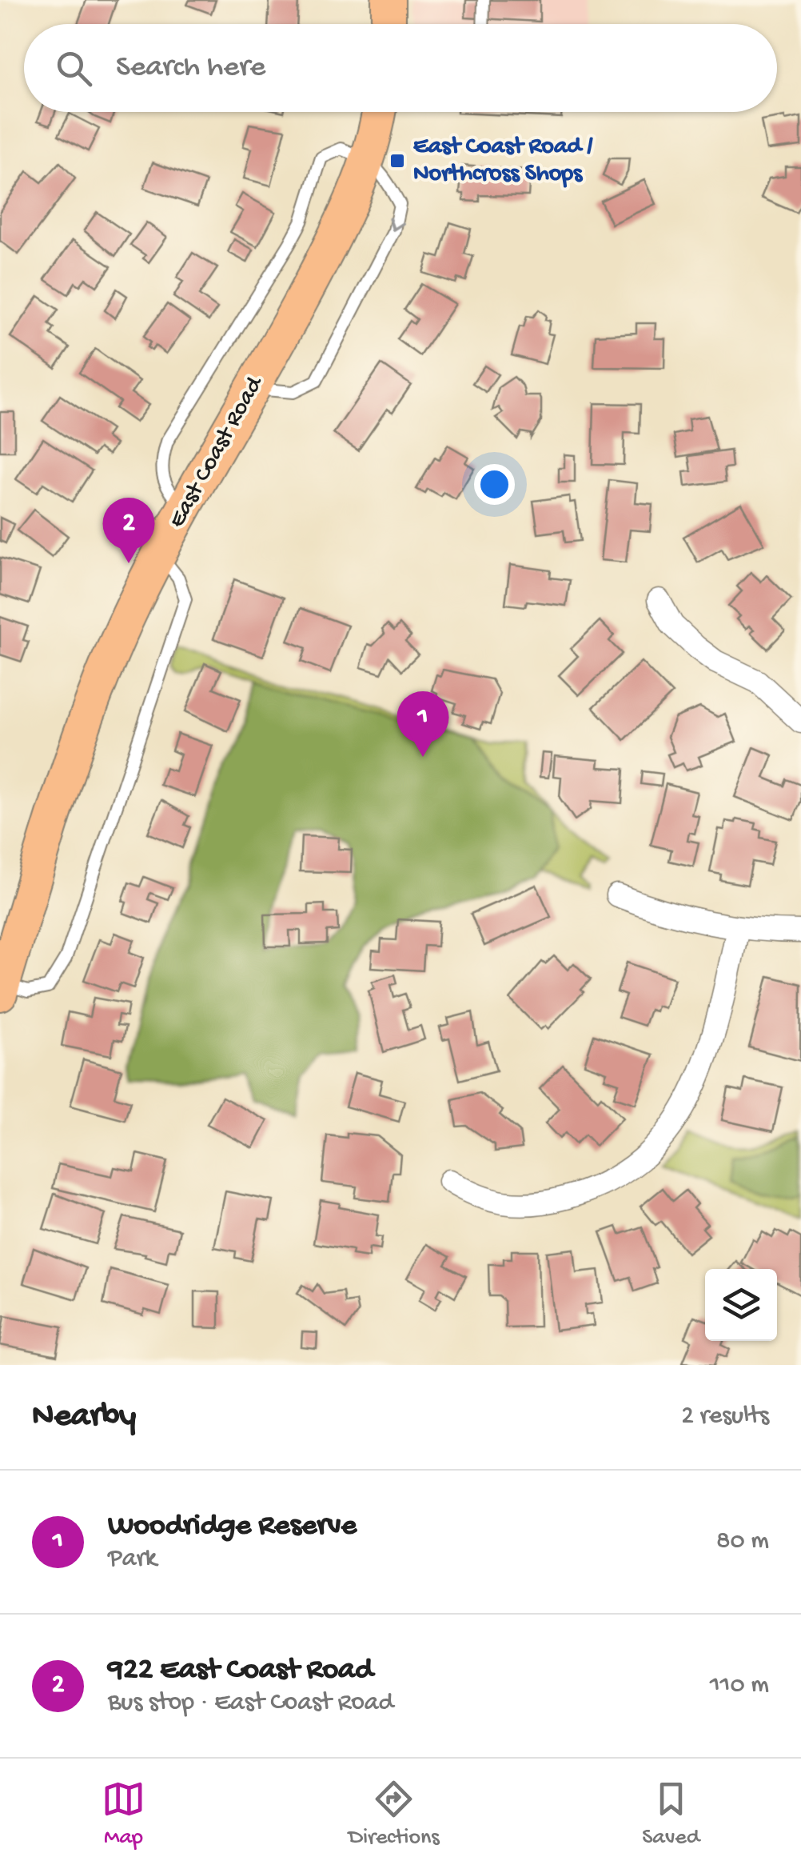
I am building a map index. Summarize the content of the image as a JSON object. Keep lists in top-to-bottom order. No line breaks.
{"streets":{"main road":["East Coast Road"]},"places":{"transit":["East Coast Road / Northcross Shops"]},"page":{"search":"Search here","pins":["2","1"],"heading":["Nearby","2 results"],"list":[{"mark":"1","name":"Woodridge Reserve","note":"Park","value":"80 m"},{"mark":"2","name":"922 East Coast Road","note":"Bus stop · East Coast Road","value":"110 m"}],"nav":["Map","Directions","Saved"]}}
